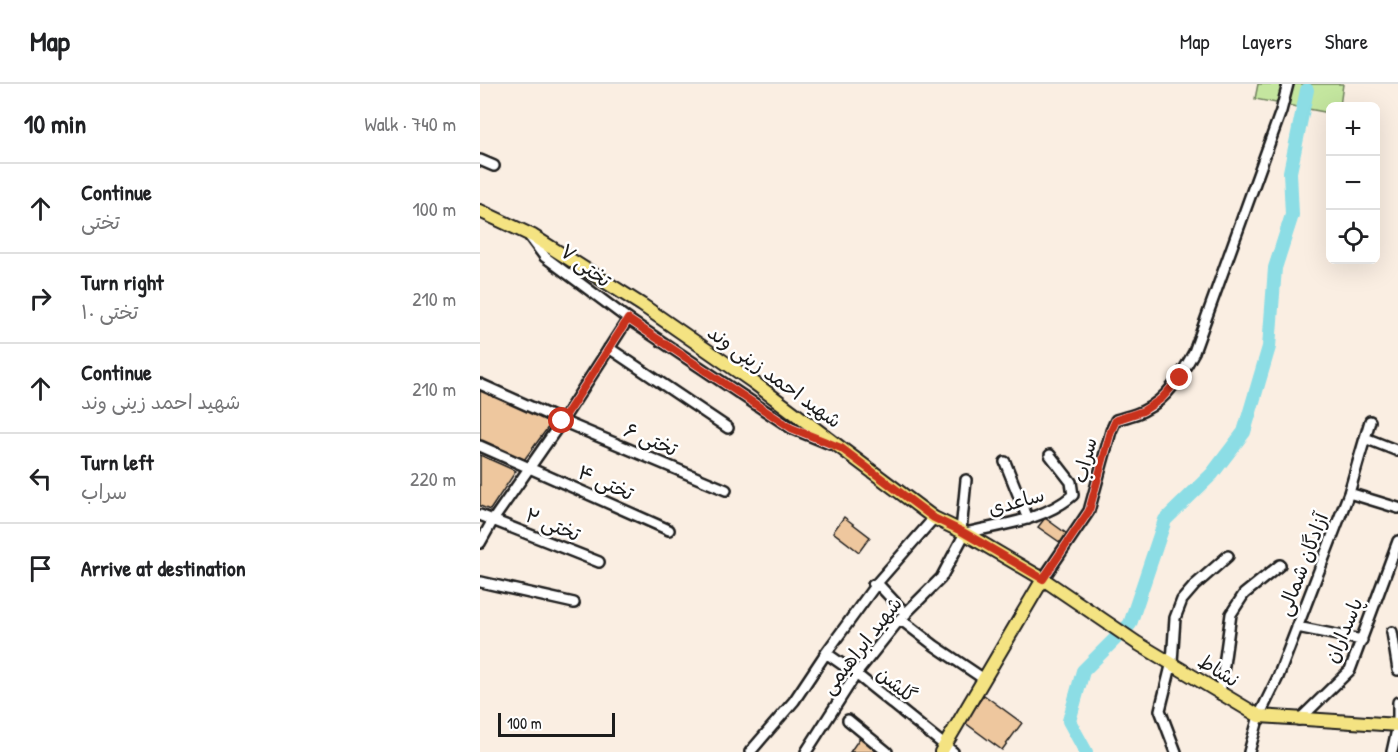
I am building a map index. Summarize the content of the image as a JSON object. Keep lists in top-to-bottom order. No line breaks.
{"streets":{"main road":["شهید احمد زینی وند","سراب","نشاط"],"street":["تختی ۷","تختی ۶","تختی ۴","ساعدی","تختی ۲","آزادگان شمالی","پاسداران","شهید ابراهیمی","گلشن"]},"crossings":[["تختی ۷","شهید احمد زینی وند"],["شهید احمد زینی وند","سراب"],["شهید احمد زینی وند","ساعدی"],["شهید احمد زینی وند","شهید ابراهیمی"],["شهید احمد زینی وند","نشاط"],["سراب","نشاط"],["سراب","گلشن"],["ساعدی","شهید ابراهیمی"],["آزادگان شمالی","نشاط"],["پاسداران","نشاط"],["شهید ابراهیمی","گلشن"]],"scale_bar":"100 m","page":{"header":"Map","nav":["Map","Layers","Share"],"heading":["10 min","Walk · 740 m"],"map_buttons":["+","−"],"list":[["Continue","تختی","100 m"],["Turn right","تختی ۱۰","210 m"],["Continue","شهید احمد زینی وند","210 m"],["Turn left","سراب","220 m"],"Arrive at destination"],"scale":"100 m"}}
